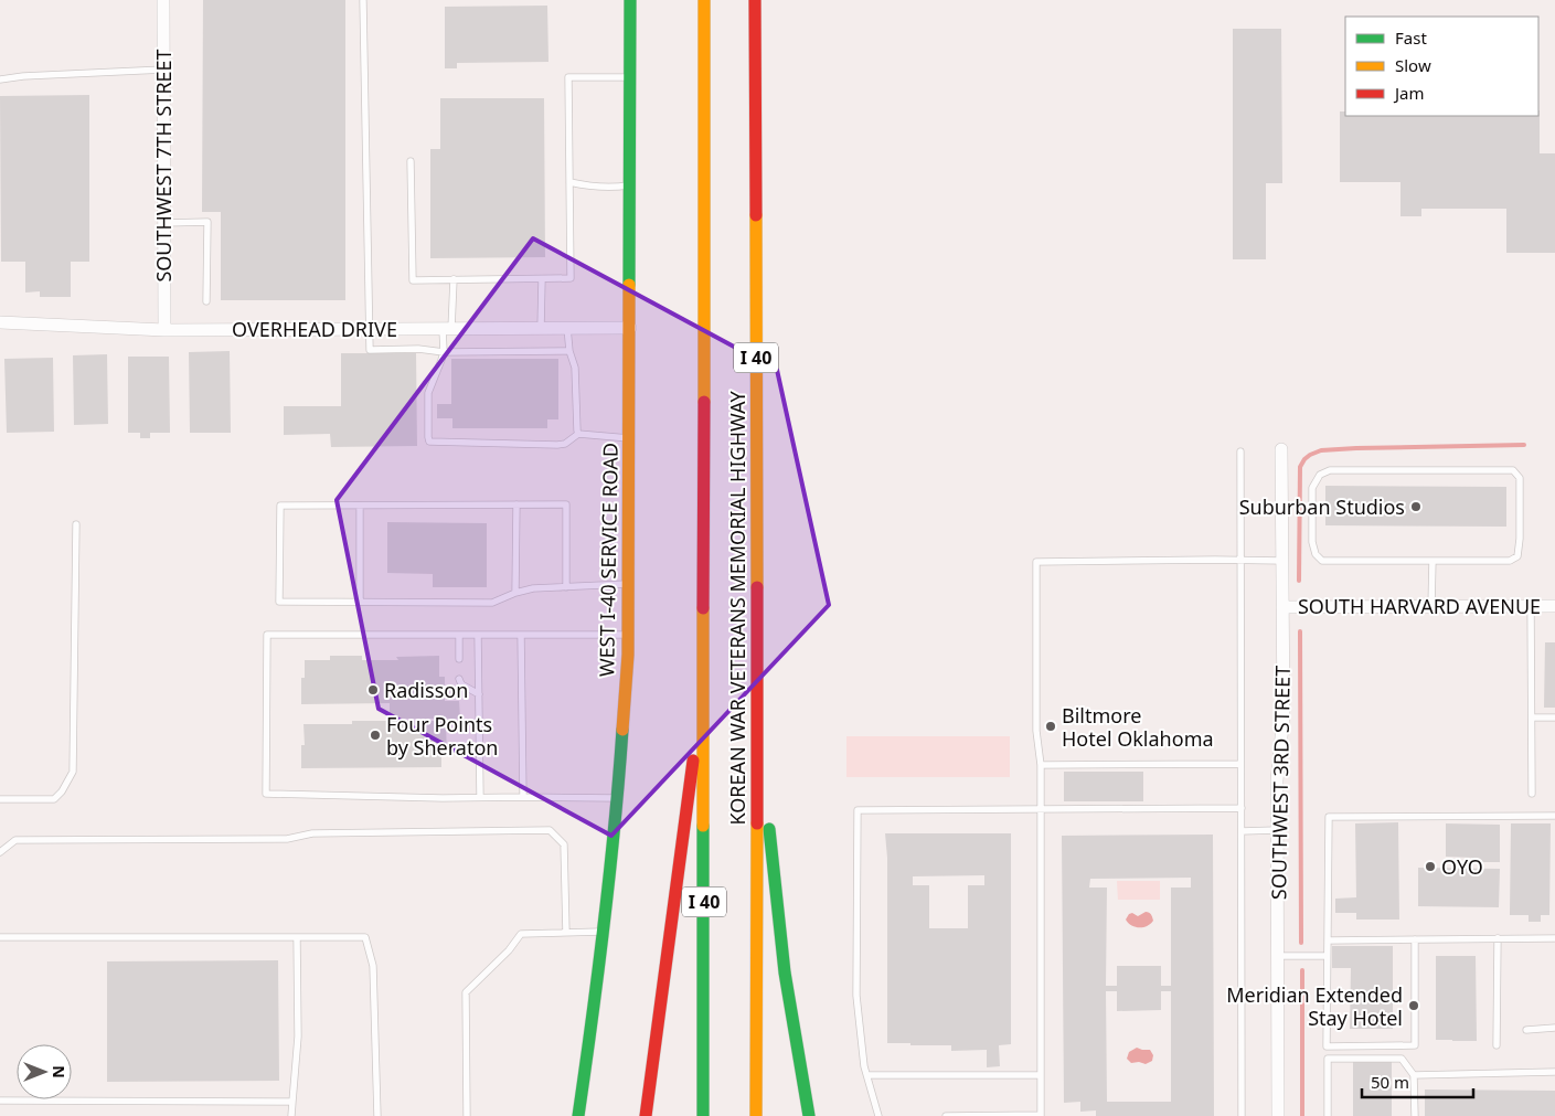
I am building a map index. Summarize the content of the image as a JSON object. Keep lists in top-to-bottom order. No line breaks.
{"streets":{"main road":["I 40","WEST I-40 SERVICE ROAD","KOREAN WAR VETERANS MEMORIAL HIGHWAY"],"street":["SOUTHWEST 7TH STREET","OVERHEAD DRIVE","SOUTH HARVARD AVENUE","SOUTHWEST 3RD STREET"]},"crossings":[["SOUTHWEST 7TH STREET","OVERHEAD DRIVE"],["OVERHEAD DRIVE","WEST I-40 SERVICE ROAD"],["SOUTH HARVARD AVENUE","SOUTHWEST 3RD STREET"]],"places":["Suburban Studios","Radisson","Biltmore Hotel Oklahoma","Four Points by Sheraton","OYO","Meridian Extended Stay Hotel"],"legend":["Fast","Slow","Jam"],"scale_bar":"50 m","north":"right"}
